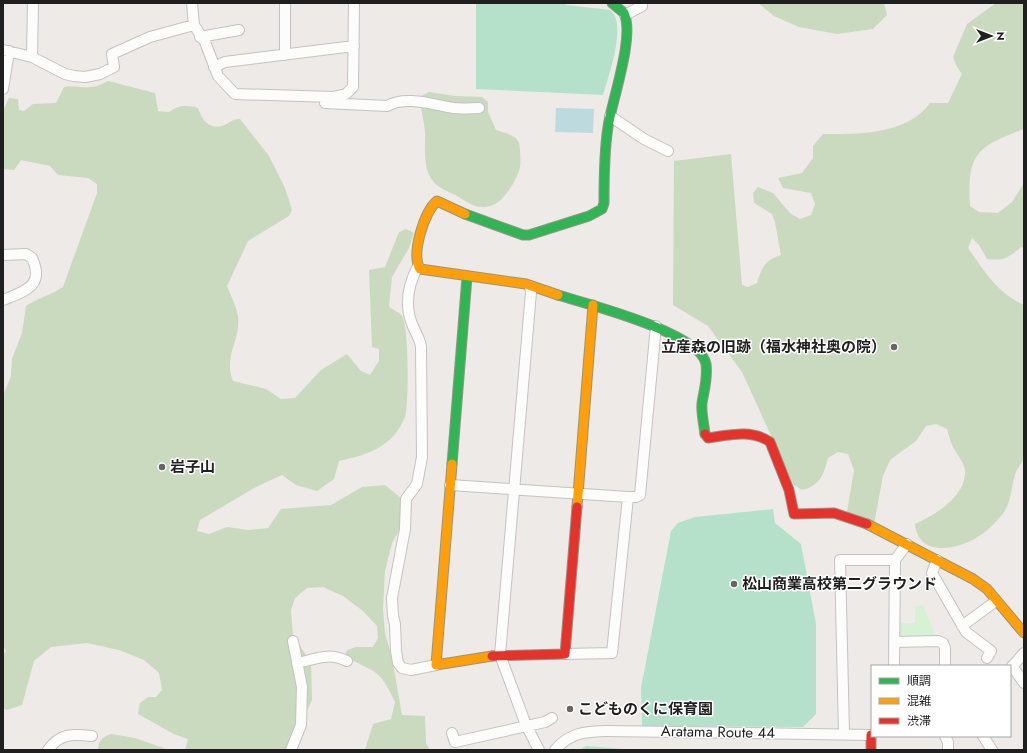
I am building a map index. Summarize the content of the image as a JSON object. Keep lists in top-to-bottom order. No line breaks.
{"streets":{"street":["Aratama Route 44"]},"places":["立産森の旧跡（福水神社奥の院）","岩子山","松山商業高校第二グラウンド","こどものくに保育園"],"legend":["順調","混雑","渋滞"],"north":"right"}
